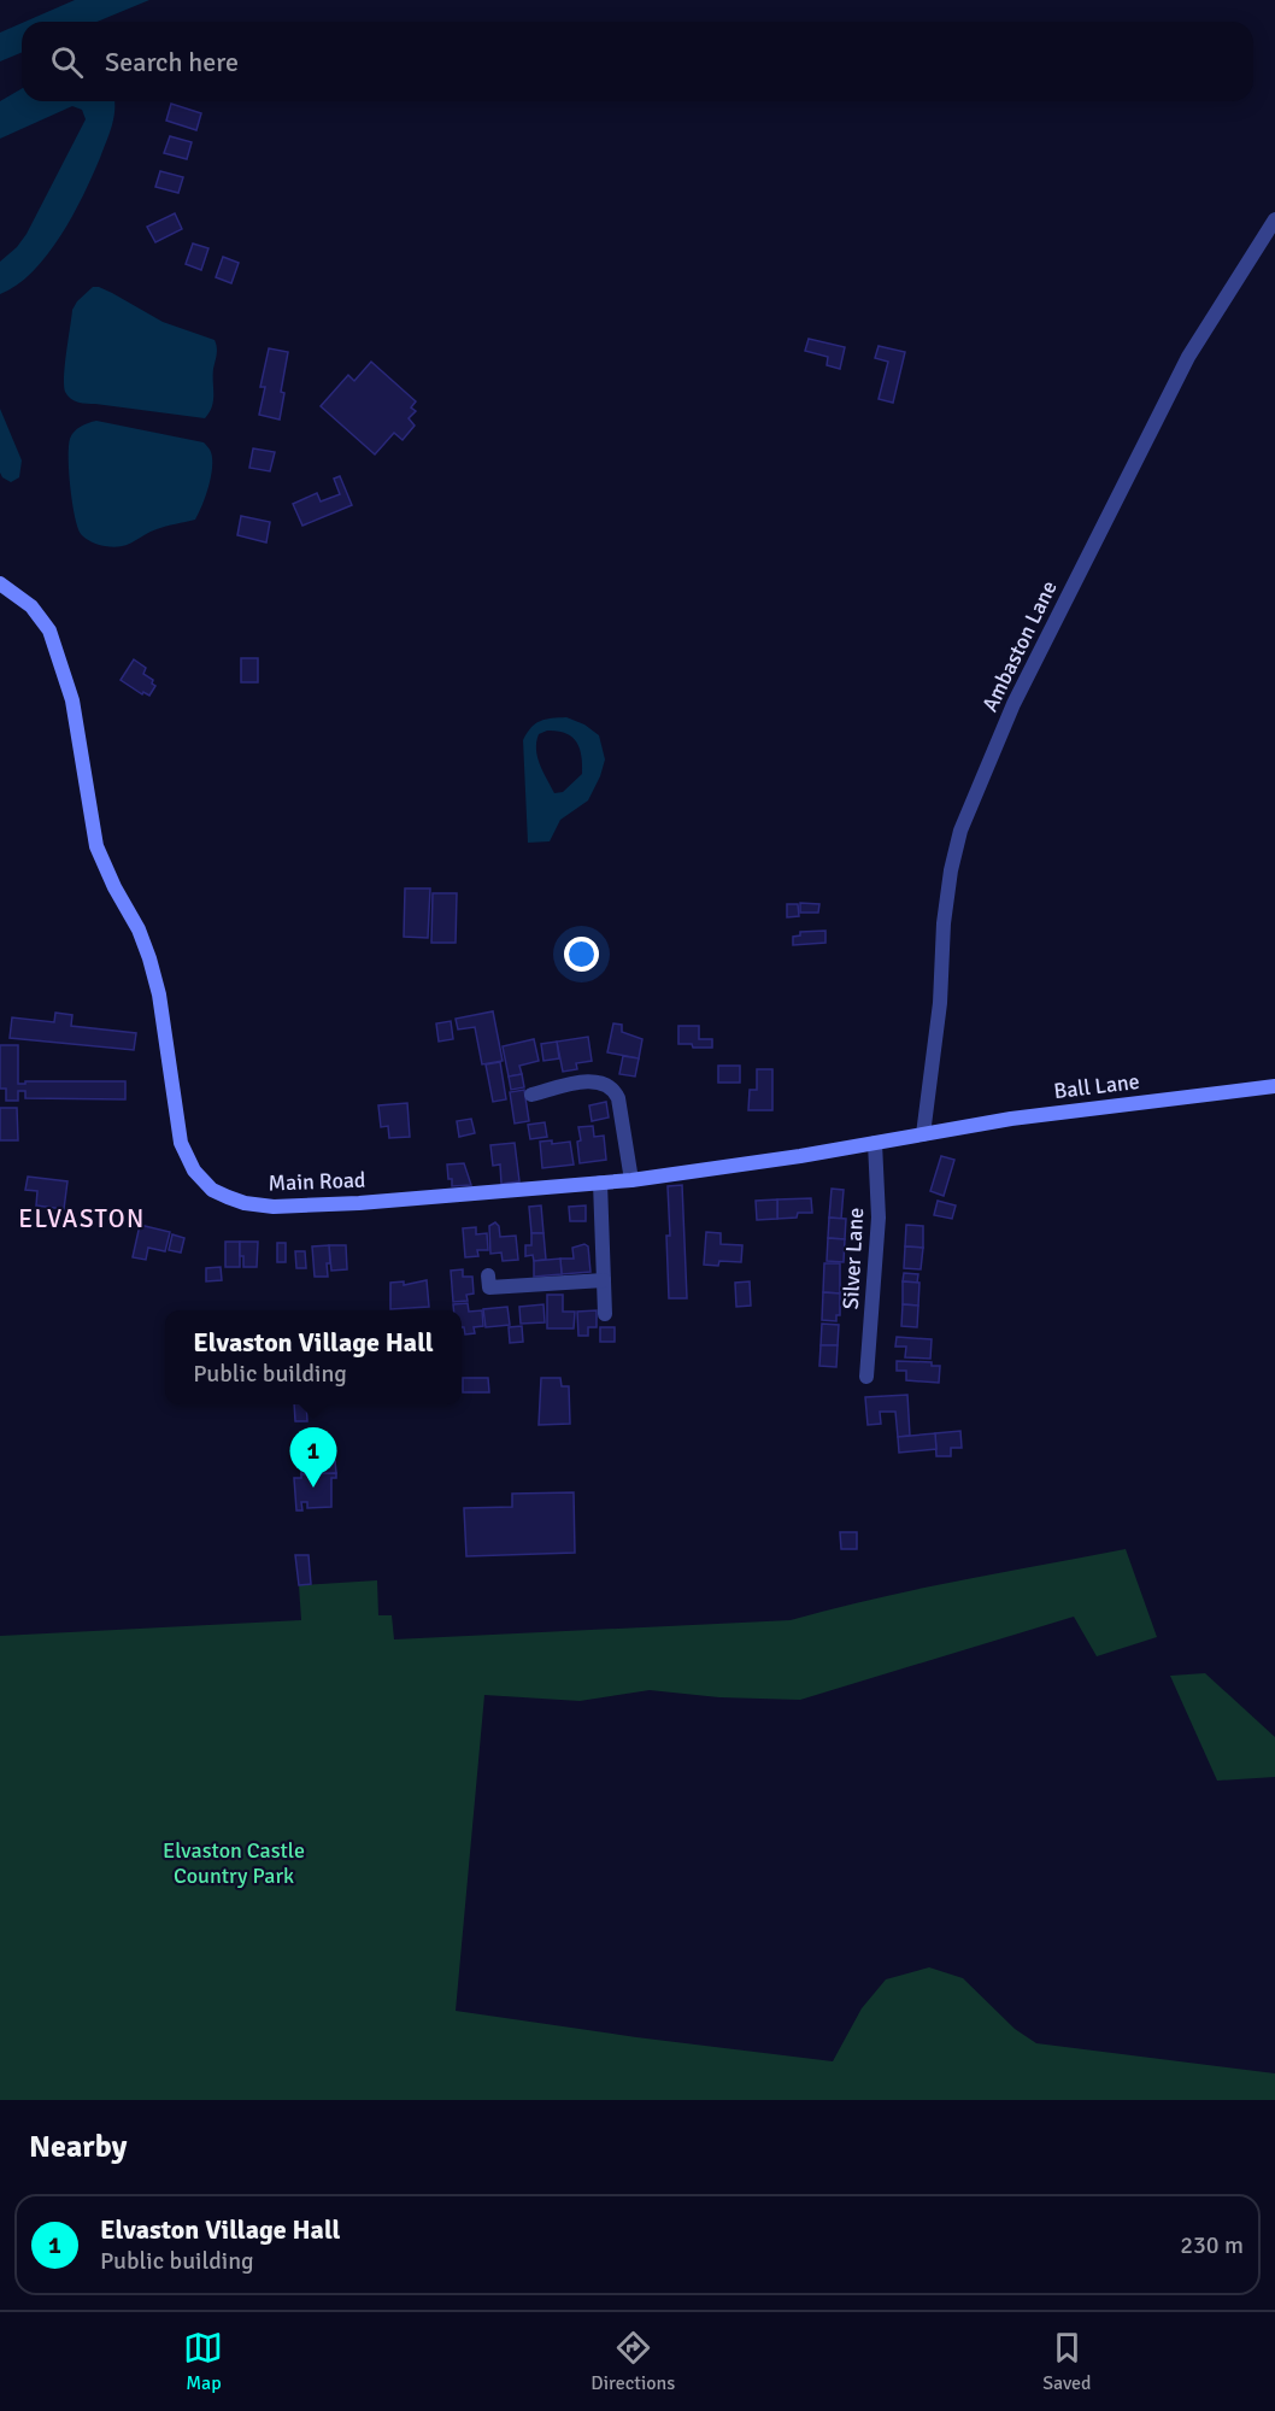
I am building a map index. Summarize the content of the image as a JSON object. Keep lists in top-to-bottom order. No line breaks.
{"streets":{"main road":["Ball Lane","Main Road"],"street":["Ambaston Lane","Silver Lane"]},"crossings":[["Ambaston Lane","Ball Lane"],["Ambaston Lane","Main Road"],["Ball Lane","Main Road"],["Main Road","Silver Lane"]],"districts":["ELVASTON"],"parks":["Elvaston Castle Country Park"],"page":{"search":"Search here","popup":["Elvaston Village Hall","Public building"],"pins":"1","heading":"Nearby","list":[{"mark":"1","name":"Elvaston Village Hall","note":"Public building","value":"230 m"}],"nav":["Map","Directions","Saved"]}}
